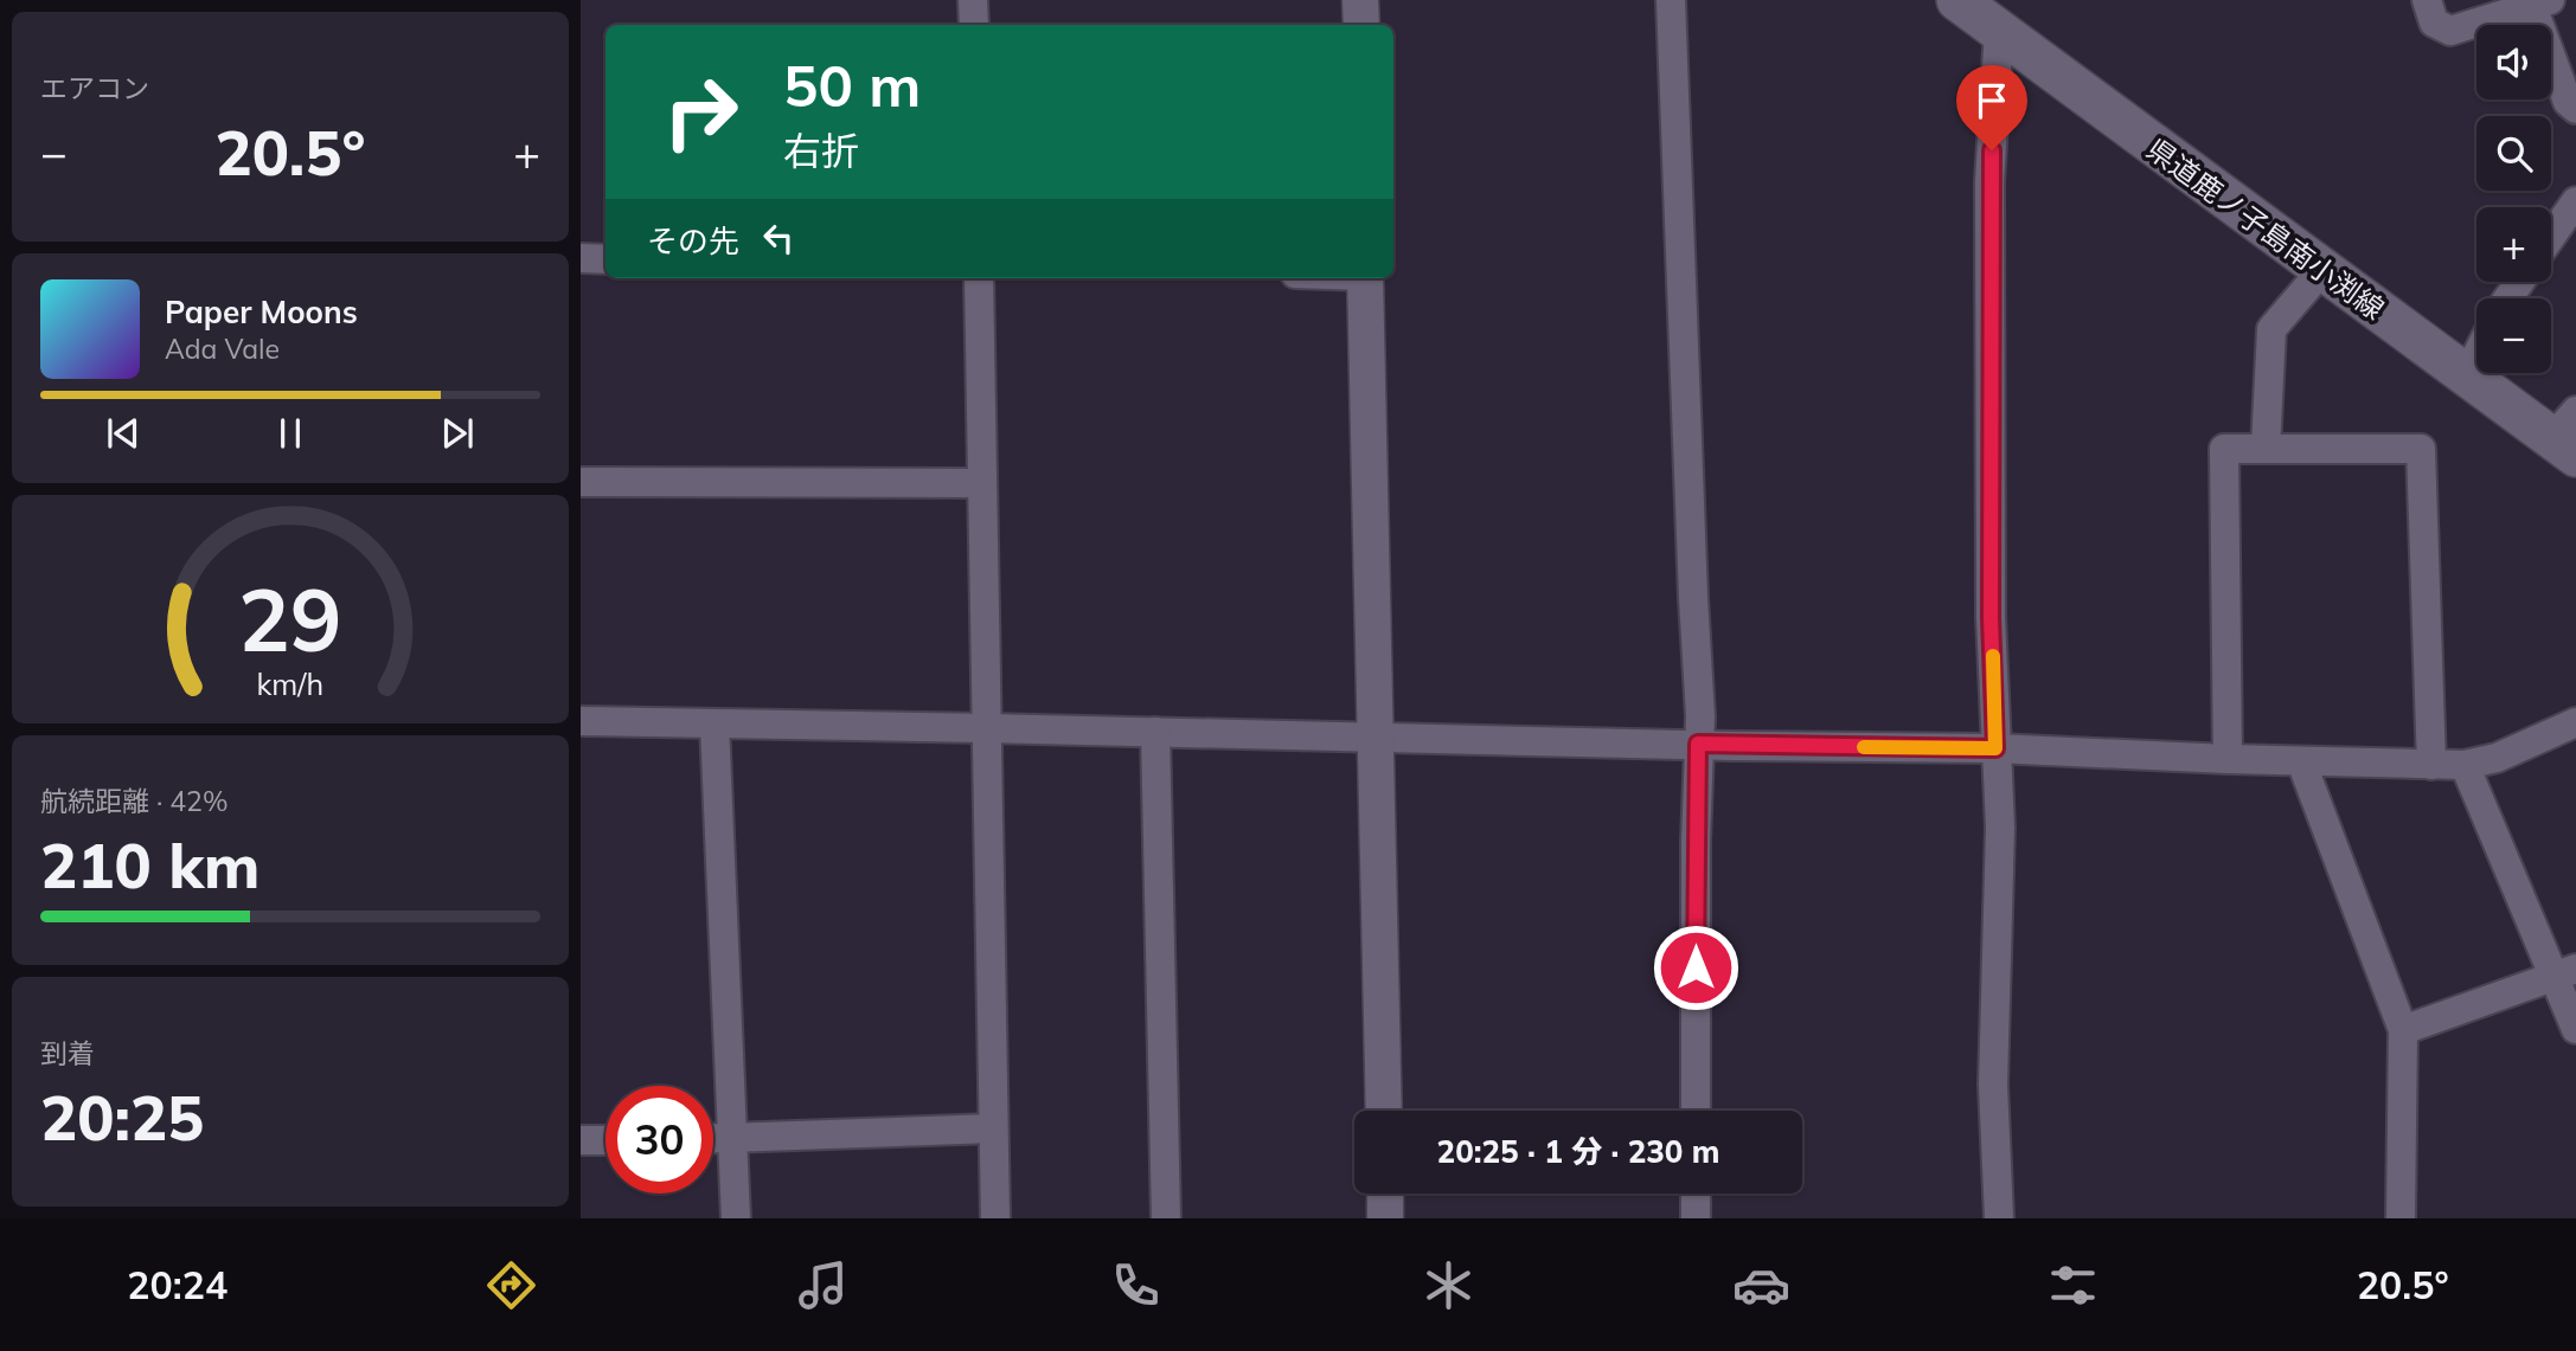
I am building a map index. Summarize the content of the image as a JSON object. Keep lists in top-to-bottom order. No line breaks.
{"streets":{"main road":["県道鹿ノ子島南小渕線"]},"page":{"tile":["エアコン",["航続距離 · 42%","210 km"],["到着","20:25"]],"map_buttons":["+","−"],"turn":["50 m","右折"],"heat":["−","20.5°","+"],"then":"その先","song":["Paper Moons","Ada Vale"],"limit":"30","trip":"20:25 · 1 分 · 230 m","tabs":["20:24","20.5°"],"gauge":["29","km/h"]}}
